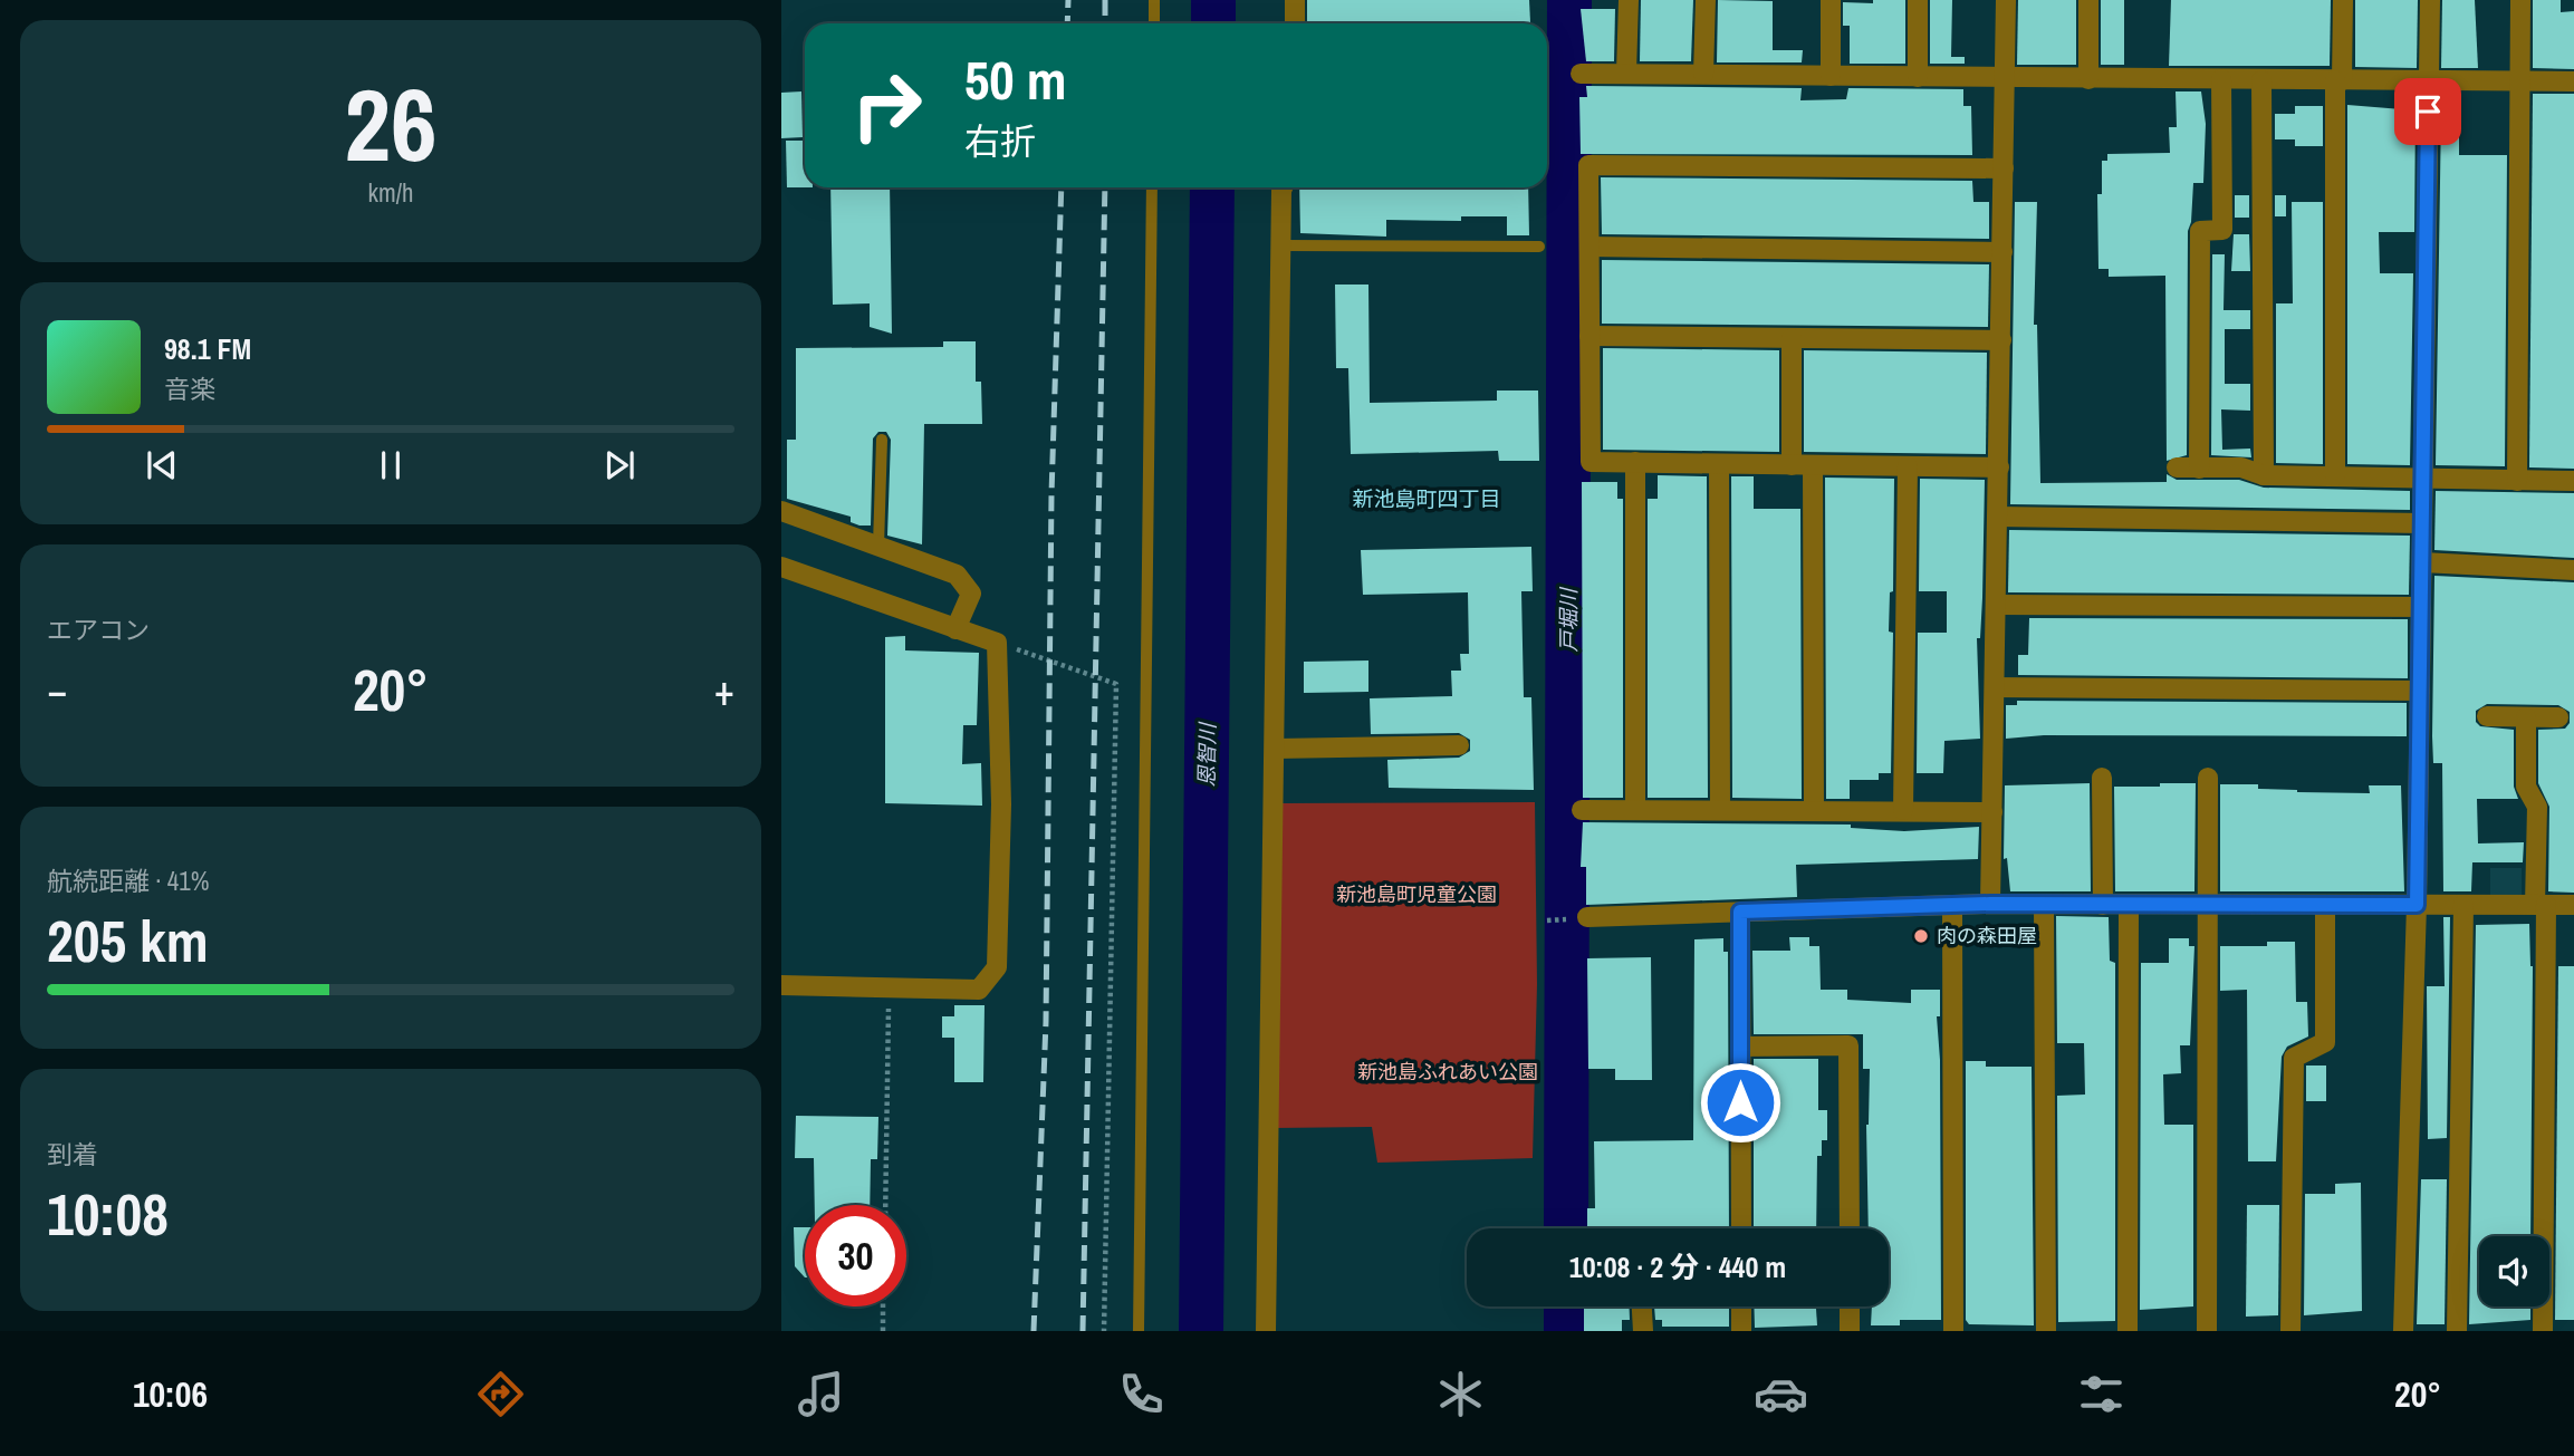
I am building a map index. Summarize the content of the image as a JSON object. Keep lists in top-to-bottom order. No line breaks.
{"districts":["新池島町四丁目"],"water":["戸堀川","恩智川"],"parks":["新池島町児童公園","新池島ふれあい公園"],"places":["肉の森田屋"],"page":{"tile":[["26","km/h"],"エアコン",["航続距離 · 41%","205 km"],["到着","10:08"]],"turn":["50 m","右折"],"song":["98.1 FM","音楽"],"heat":["−","20°","+"],"limit":"30","trip":"10:08 · 2 分 · 440 m","tabs":["10:06","20°"]}}
